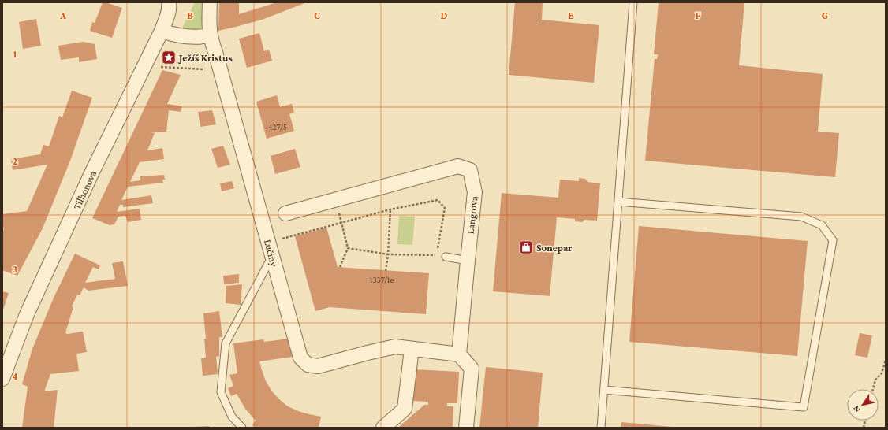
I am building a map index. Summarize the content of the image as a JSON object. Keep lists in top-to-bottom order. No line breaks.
{"streets":{"street":["Tilhonova","Langrova","Lučiny"]},"crossings":[["Langrova","Lučiny"]],"places":{"place":["Ježíš Kristus"],"shop":["Sonepar"]},"house_numbers":["427/5","1337/1e"],"north":"bottom left","grid":{"columns":["A","B","C","D","E","F","G"],"rows":["1","2","3","4"]}}
